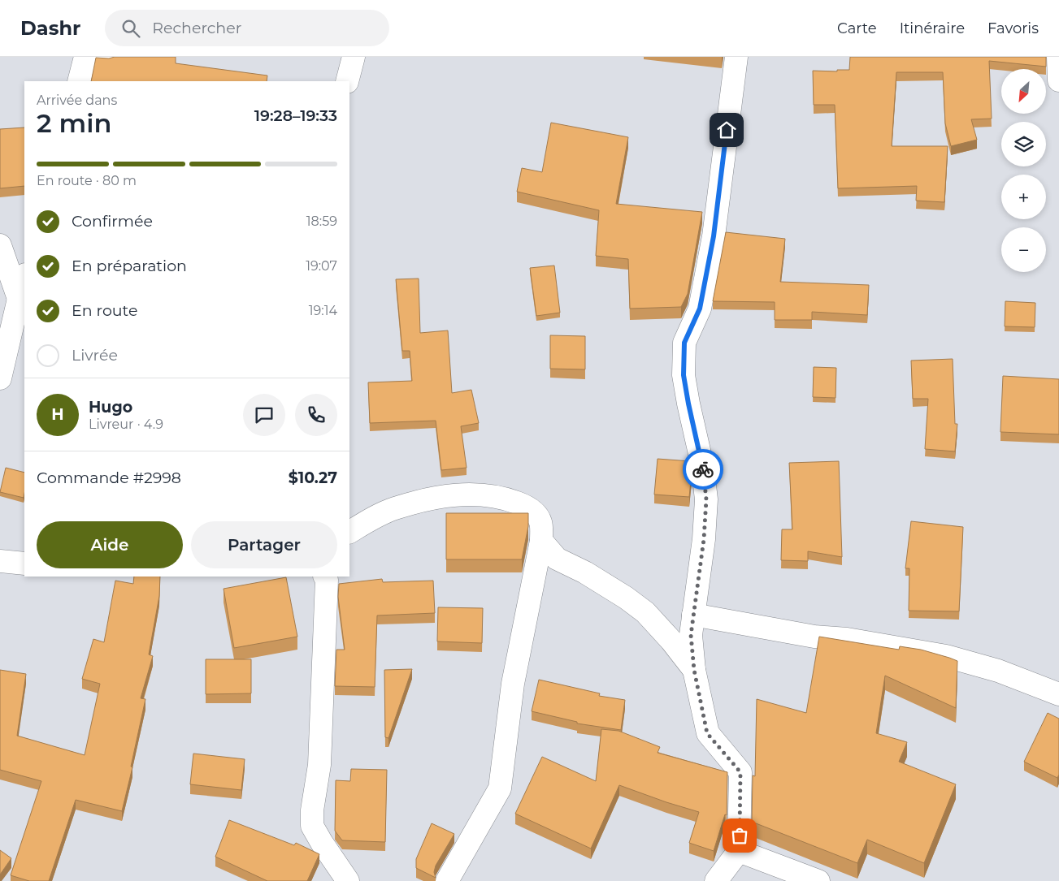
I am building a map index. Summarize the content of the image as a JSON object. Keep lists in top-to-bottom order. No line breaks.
{"north":"bottom left","page":{"header":"Dashr","search":"Rechercher","nav":["Carte","Itinéraire","Favoris"],"map_buttons":["+","−"],"heading":["2 min","Arrivée dans","19:28–19:33"],"panel":["Hugo","Livreur · 4.9","Commande #2998","$10.27"],"bar":"En route · 80 m","list":[["Confirmée","18:59"],["En préparation","19:07"],["En route","19:14"],"Livrée"],"round":"H","buttons":["Aide","Partager"]}}
